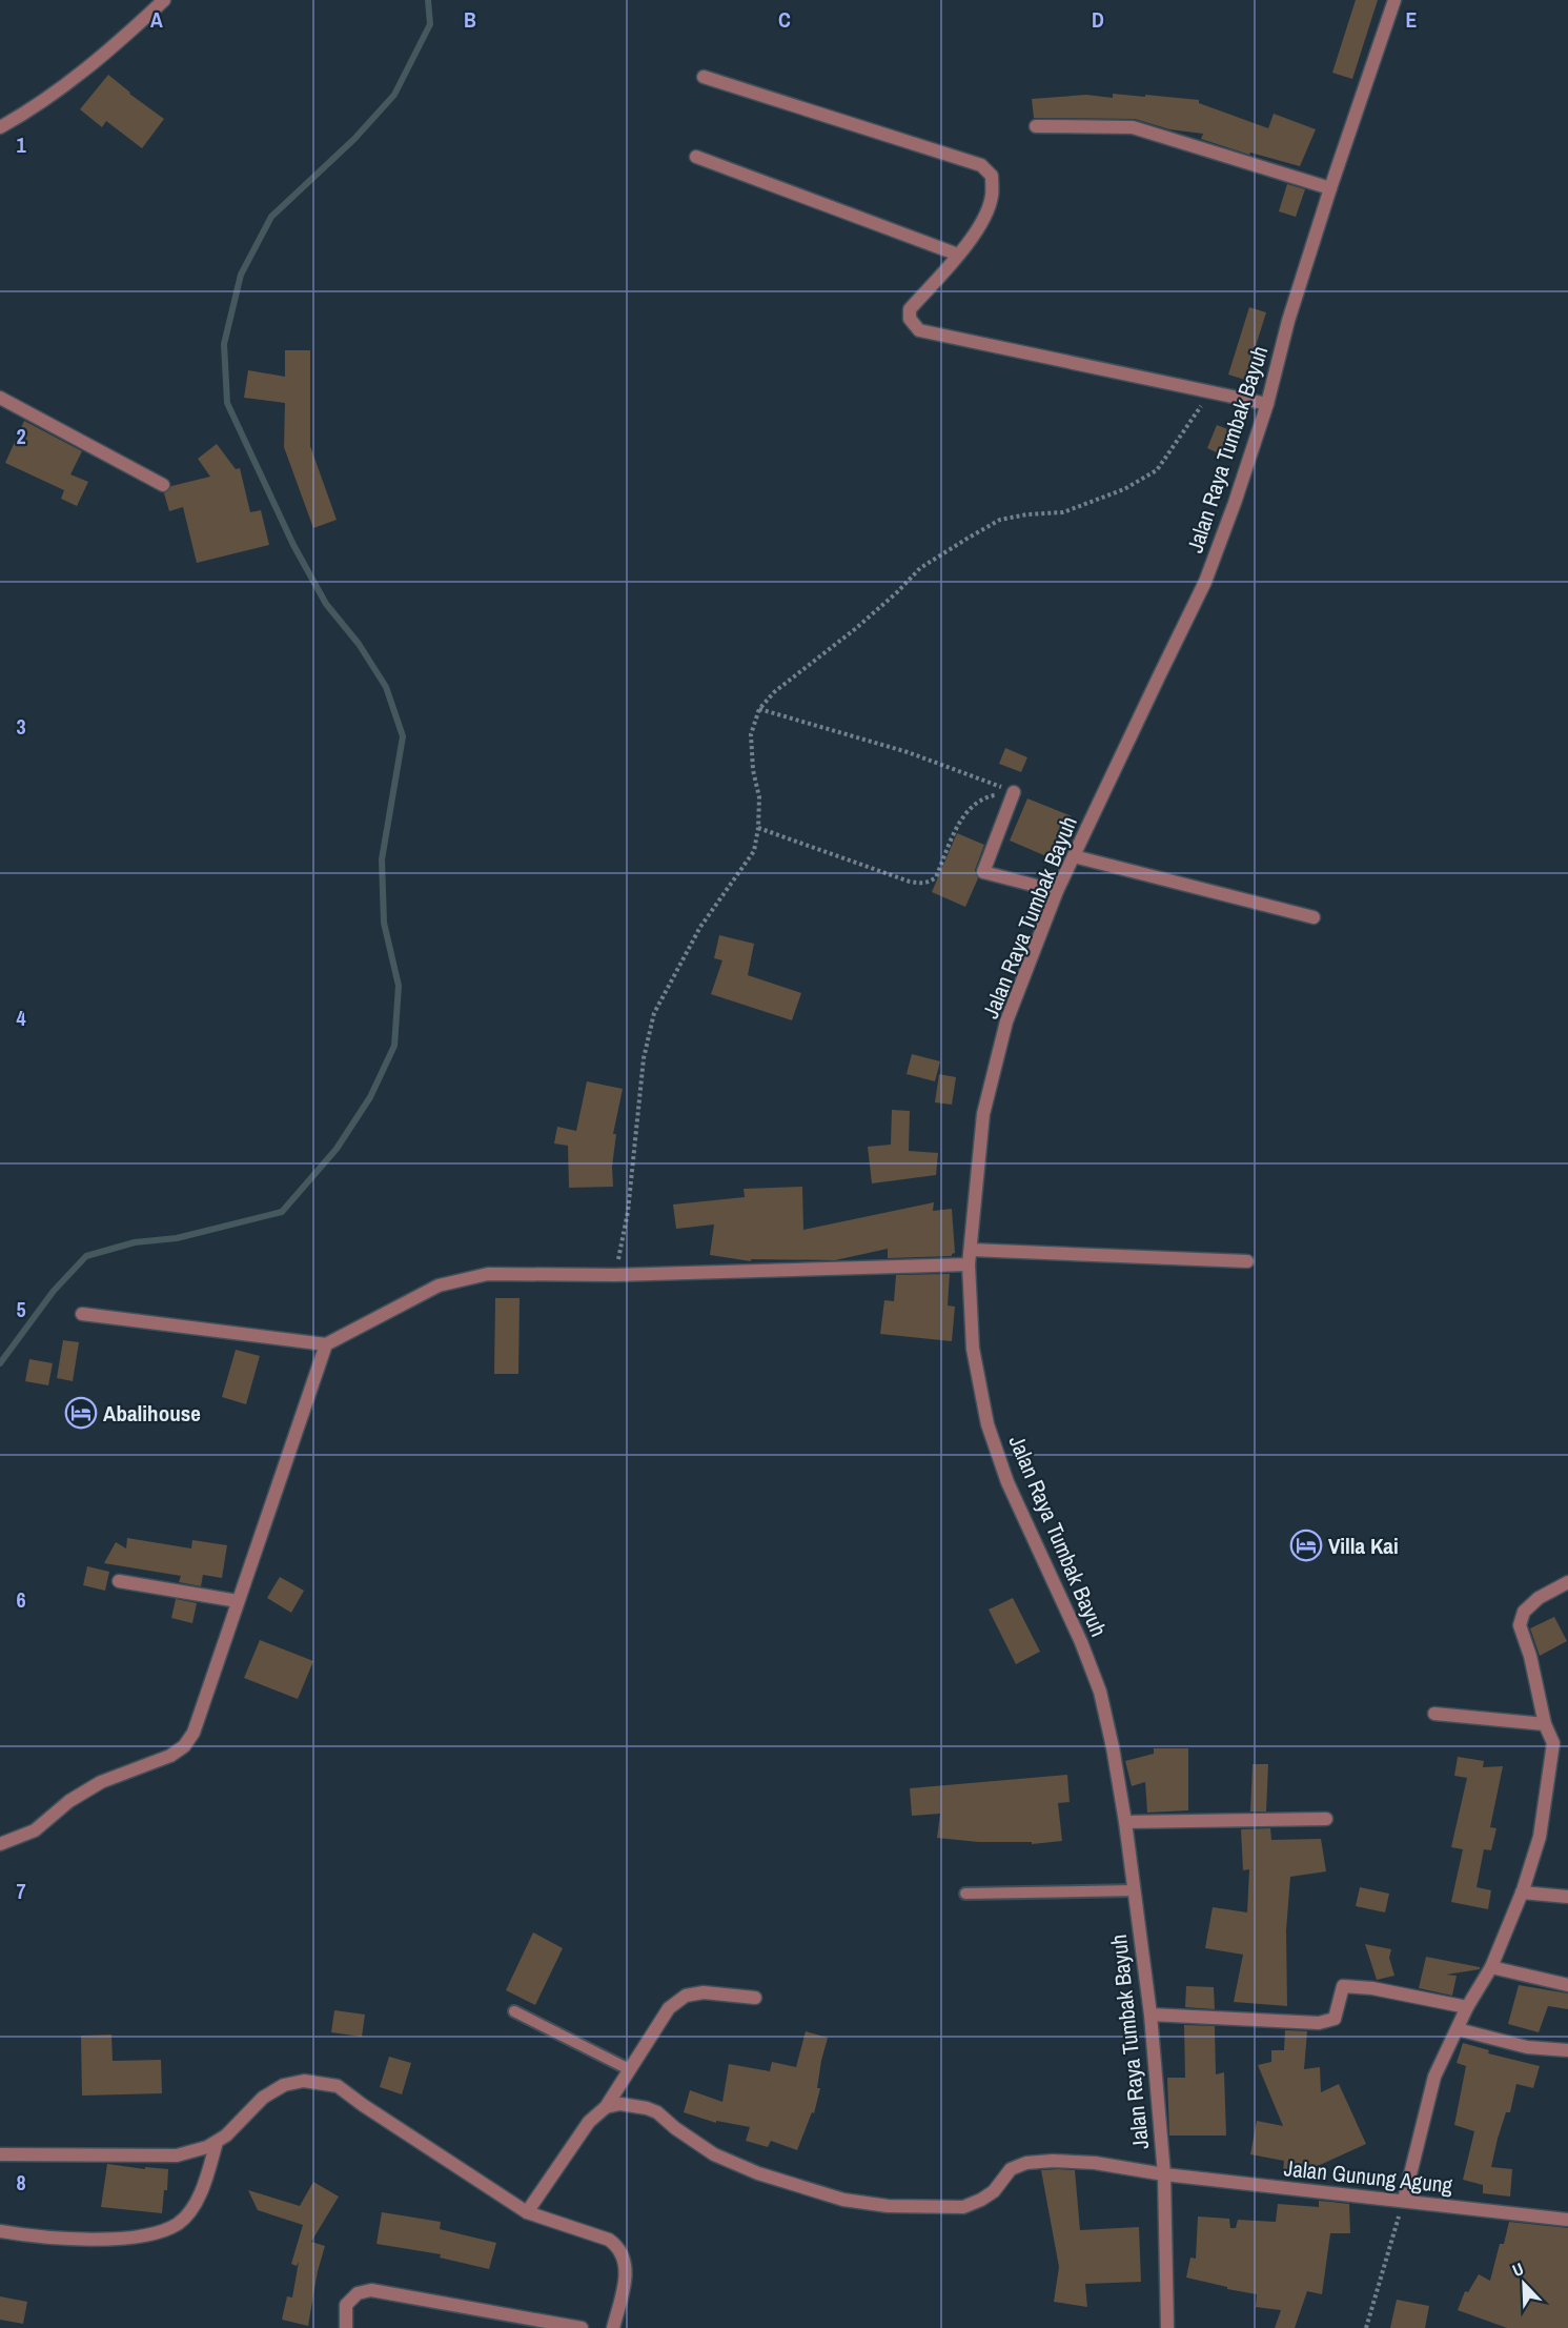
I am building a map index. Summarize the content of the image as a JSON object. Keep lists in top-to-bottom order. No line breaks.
{"streets":{"street":["Jalan Raya Tumbak Bayuh","Jalan Gunung Agung"]},"crossings":[["Jalan Raya Tumbak Bayuh","Jalan Gunung Agung"]],"places":{"hotel":["Abalihouse","Villa Kai"]},"north":"top left","grid":{"columns":["A","B","C","D","E"],"rows":["1","2","3","4","5","6","7","8"]}}
